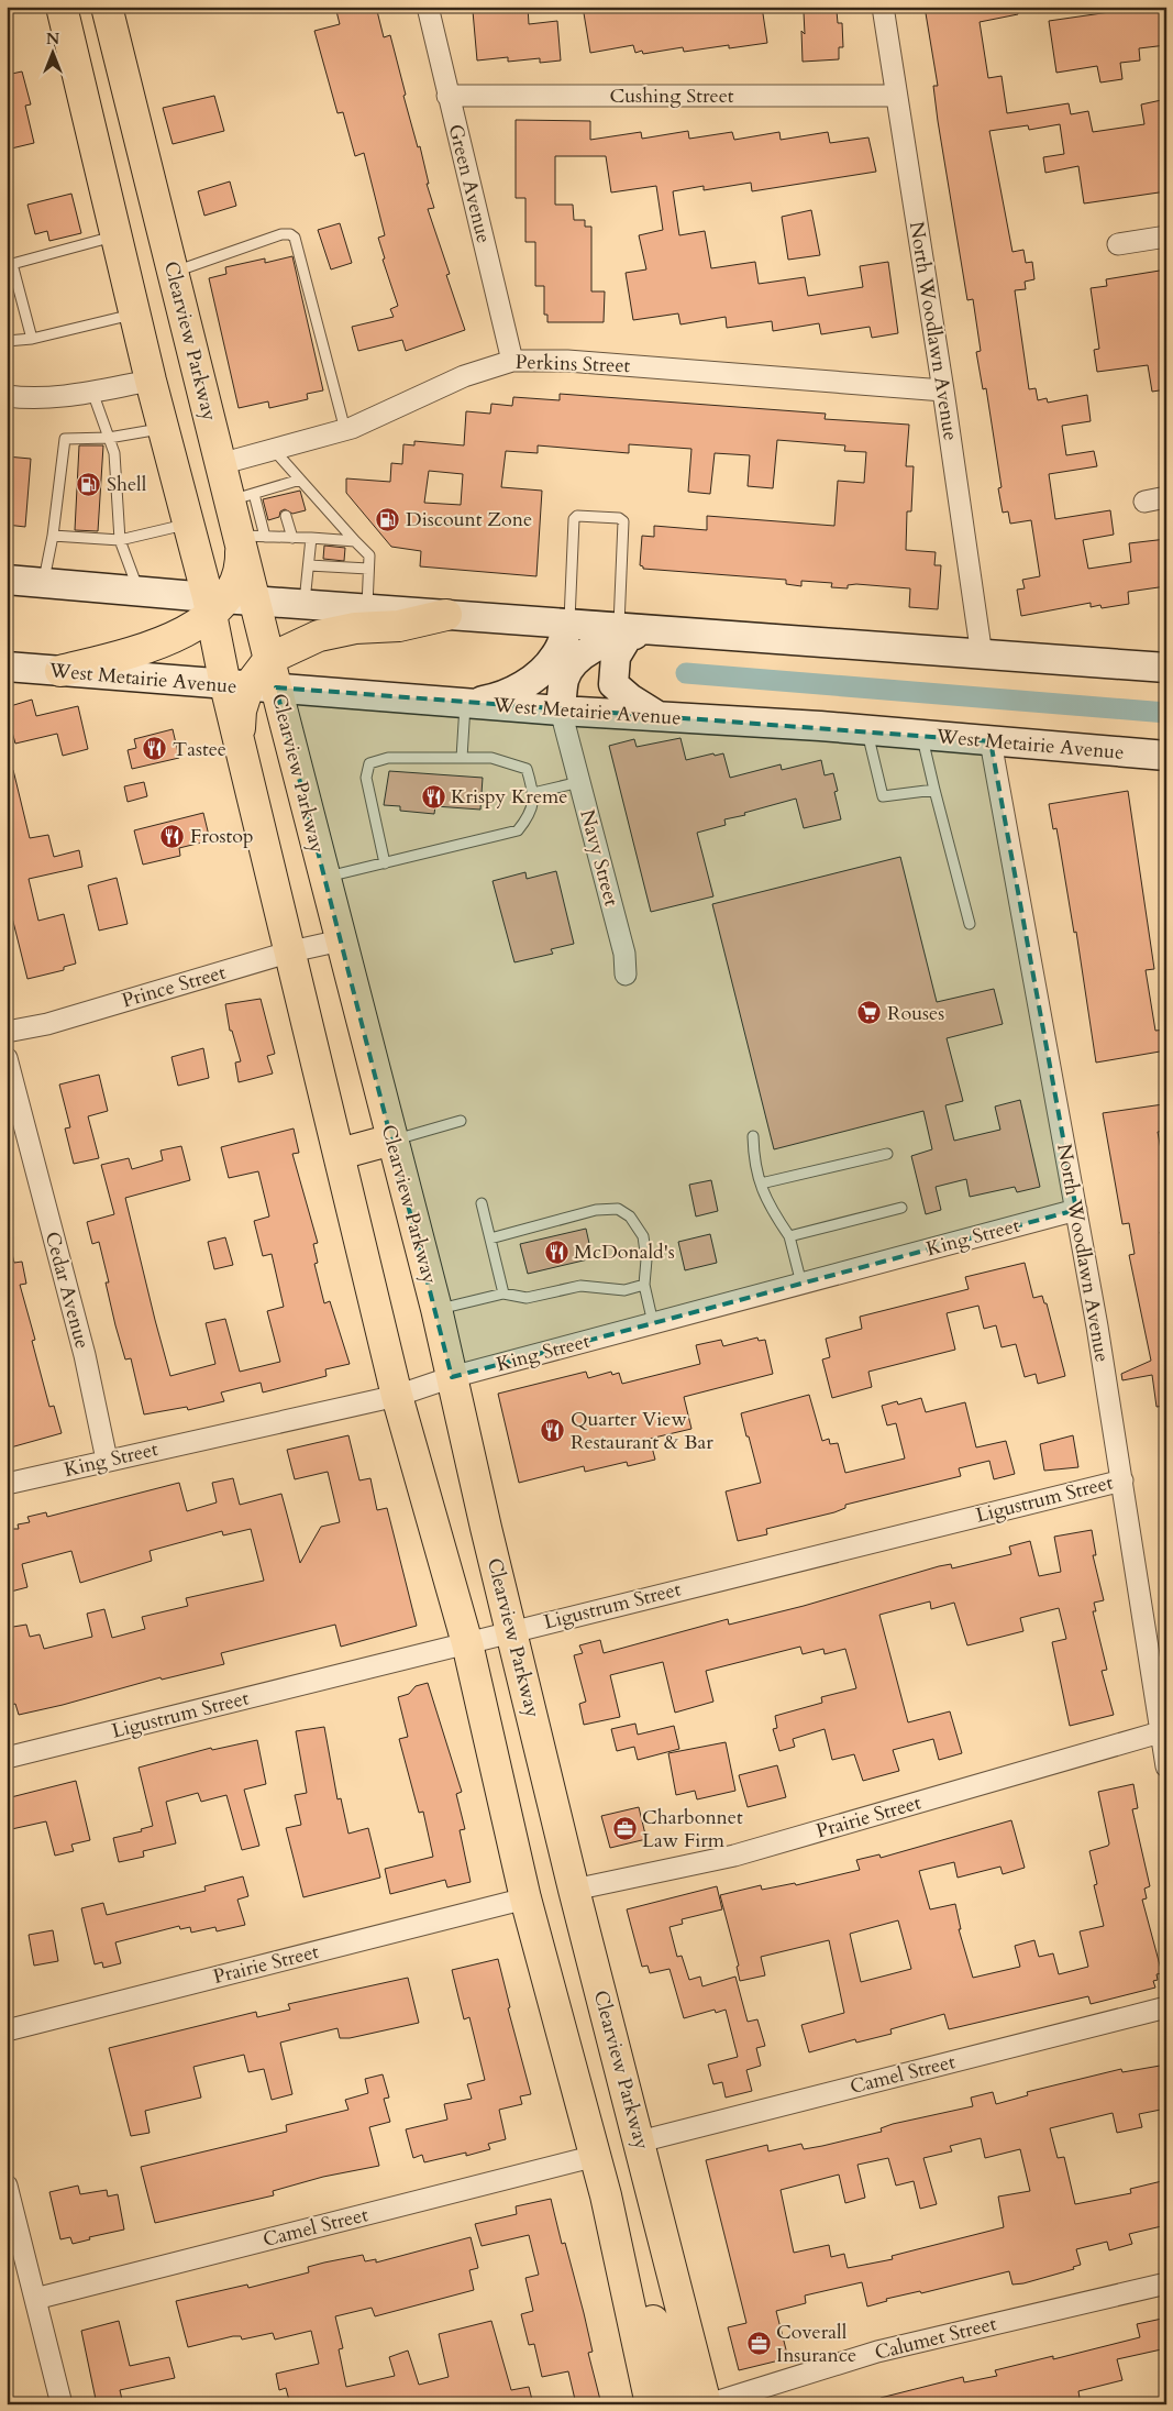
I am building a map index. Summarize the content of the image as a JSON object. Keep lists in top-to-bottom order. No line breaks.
{"streets":{"highway":["Clearview Parkway"],"main road":["West Metairie Avenue"],"street":["Cushing Street","Green Avenue","North Woodlawn Avenue","Perkins Street","Navy Street","Prince Street","King Street","Cedar Avenue","Ligustrum Street","Prairie Street","Camel Street","Calumet Street"]},"crossings":[["Cushing Street","Green Avenue"],["Cushing Street","North Woodlawn Avenue"],["Green Avenue","Perkins Street"],["North Woodlawn Avenue","Perkins Street"],["North Woodlawn Avenue","West Metairie Avenue"],["North Woodlawn Avenue","King Street"],["North Woodlawn Avenue","Ligustrum Street"],["North Woodlawn Avenue","Prairie Street"],["Clearview Parkway","Perkins Street"],["Clearview Parkway","West Metairie Avenue"],["Clearview Parkway","Prince Street"],["Clearview Parkway","King Street"],["Clearview Parkway","Ligustrum Street"],["Clearview Parkway","Prairie Street"],["Clearview Parkway","Camel Street"],["Clearview Parkway","Calumet Street"],["West Metairie Avenue","Navy Street"],["King Street","Cedar Avenue"]],"places":{"fuel station":["Shell","Discount Zone"],"restaurant":["Tastee","Krispy Kreme","Frostop","McDonald's","Quarter View Restaurant & Bar"],"supermarket":["Rouses"],"office":["Charbonnet Law Firm","Coverall Insurance"]},"north":"top"}
